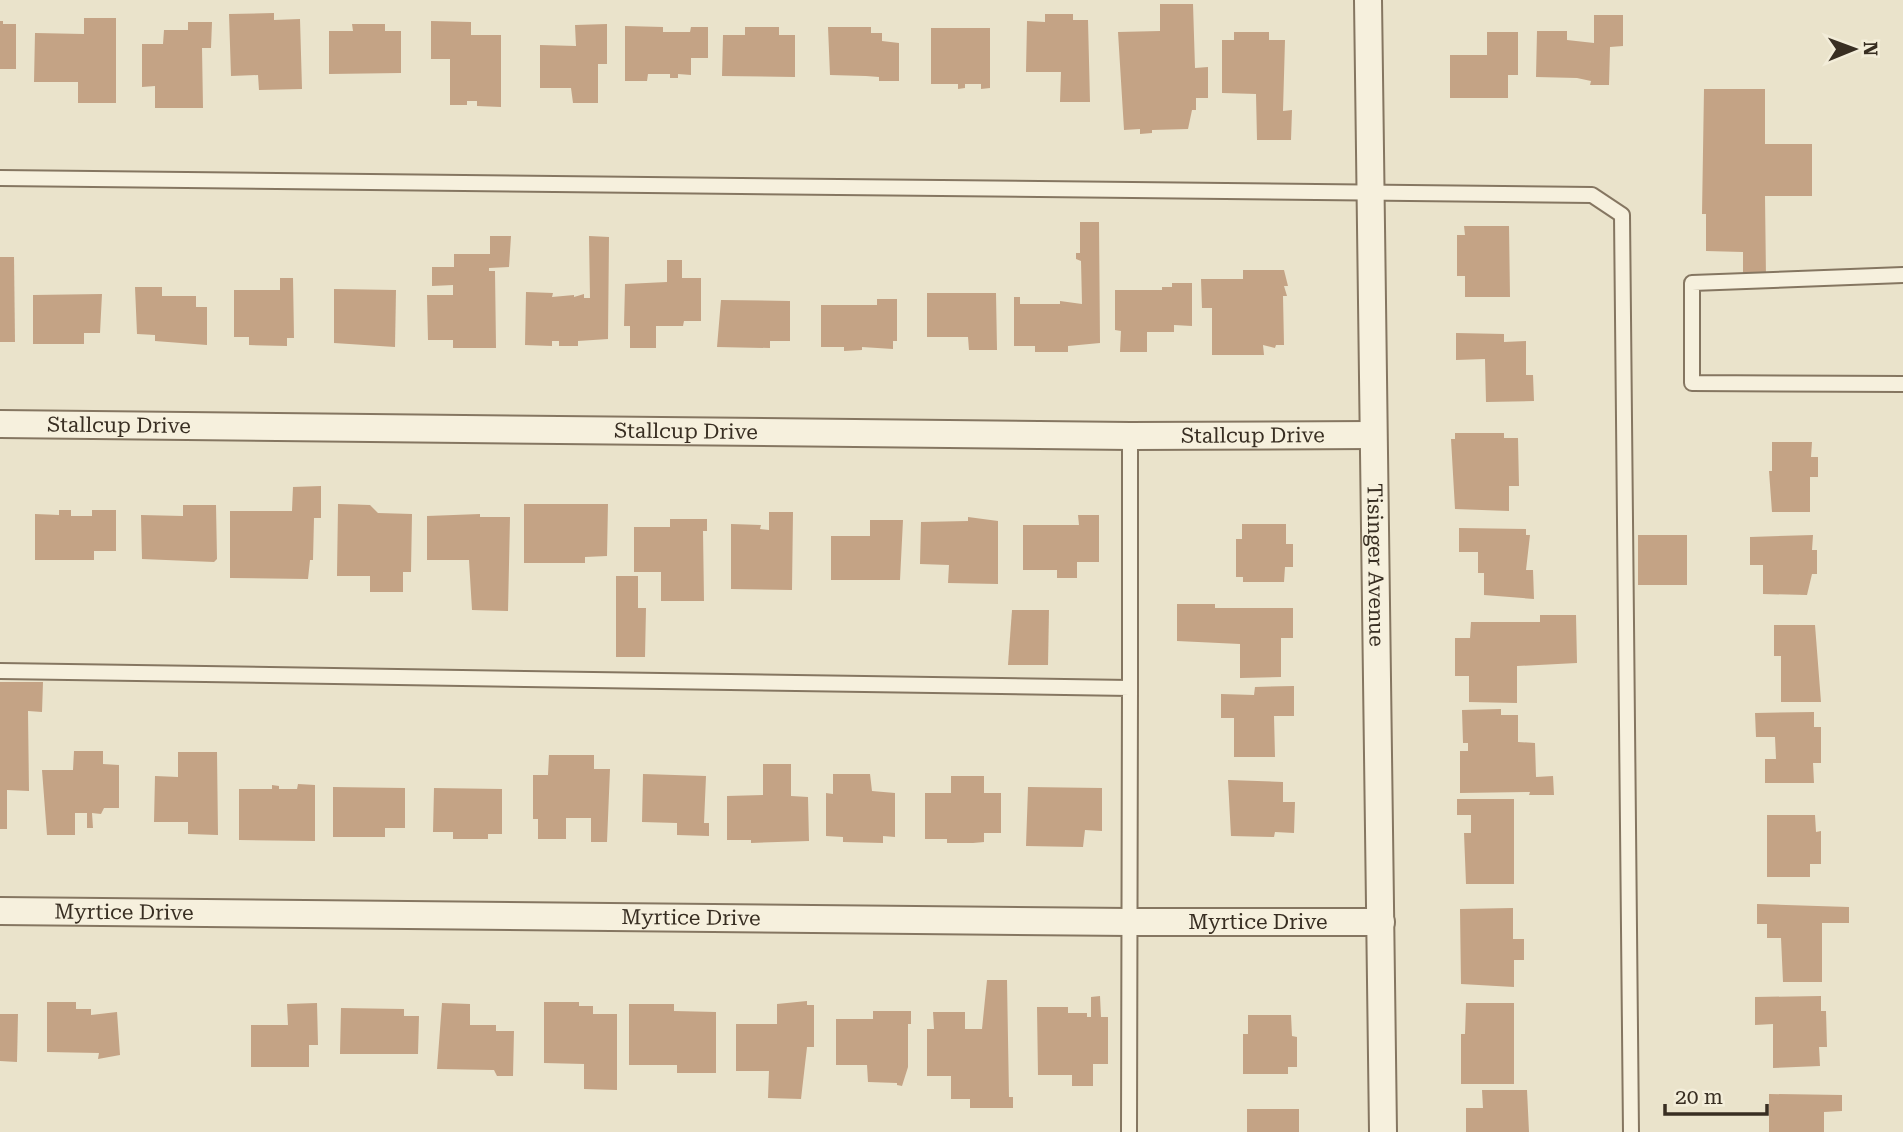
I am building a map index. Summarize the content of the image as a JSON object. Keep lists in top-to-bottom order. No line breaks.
{"streets":{"street":["Stallcup Drive","Tisinger Avenue","Myrtice Drive"]},"crossings":[["Stallcup Drive","Tisinger Avenue"],["Tisinger Avenue","Myrtice Drive"]],"scale_bar":"20 m","north":"right"}
